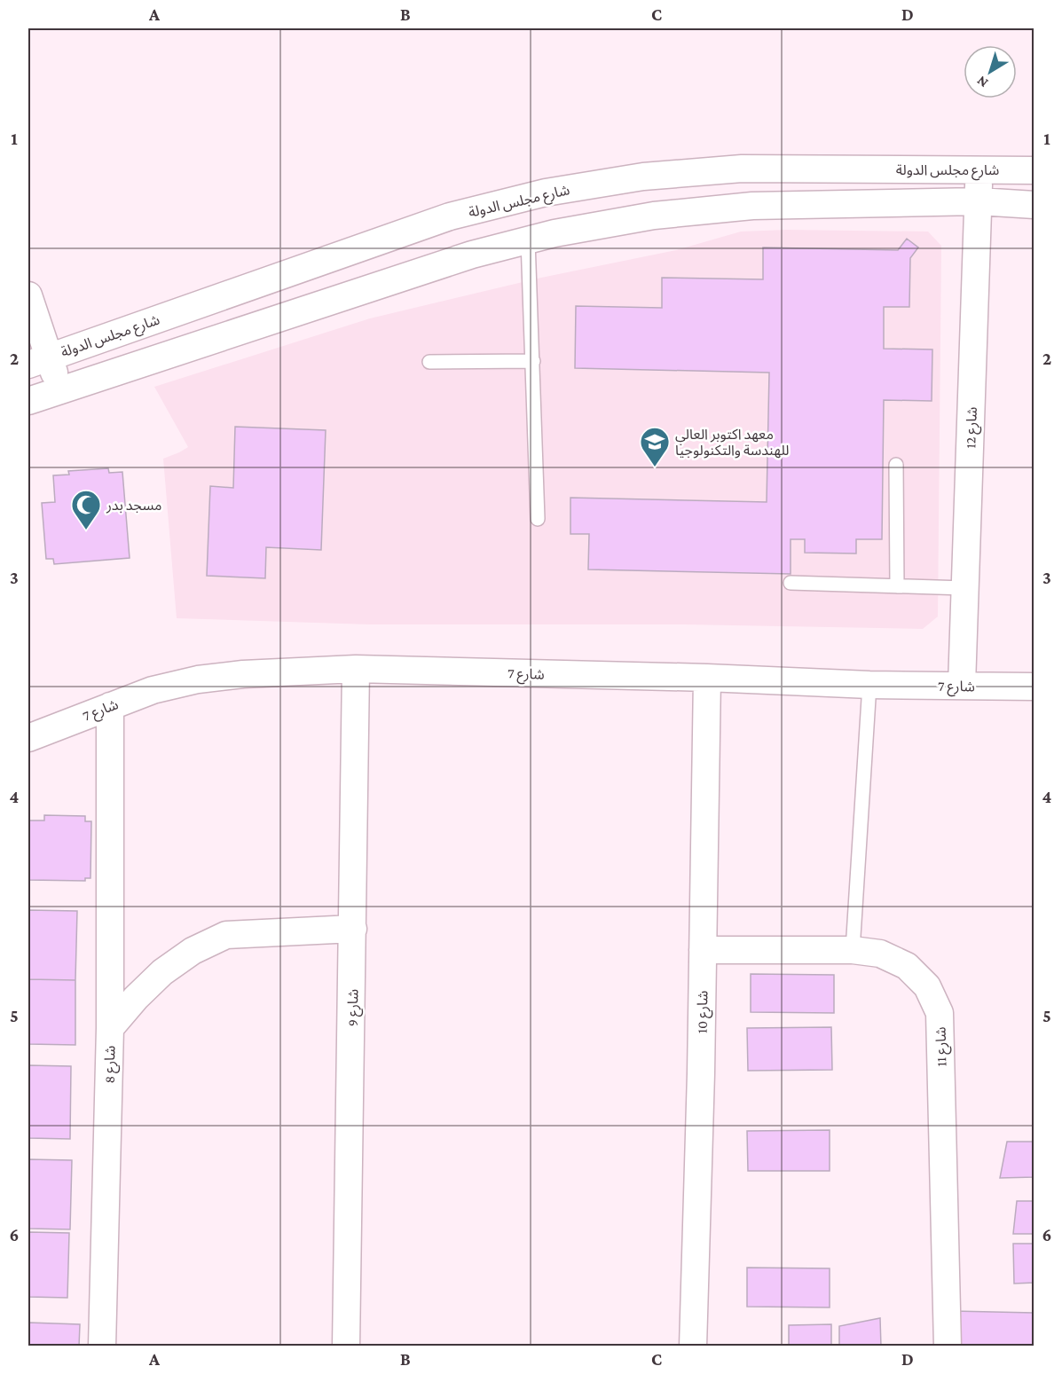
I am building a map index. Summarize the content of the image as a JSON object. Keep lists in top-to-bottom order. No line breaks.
{"streets":{"street":["شارع مجلس الدولة","شارع 12","شارع 7","شارع 9","شارع 10","شارع 11","شارع 8"]},"crossings":[["شارع مجلس الدولة","شارع 12"],["شارع 12","شارع 7"],["شارع 7","شارع 9"],["شارع 7","شارع 10"],["شارع 9","شارع 8"],["شارع 10","شارع 11"]],"places":{"school or university":["معهد اكتوبر العالي للهندسة والتكنولوجيا"],"mosque":["مسجد بدر"]},"north":"bottom left","grid":{"columns":["A","B","C","D"],"rows":["1","2","3","4","5","6"]}}
